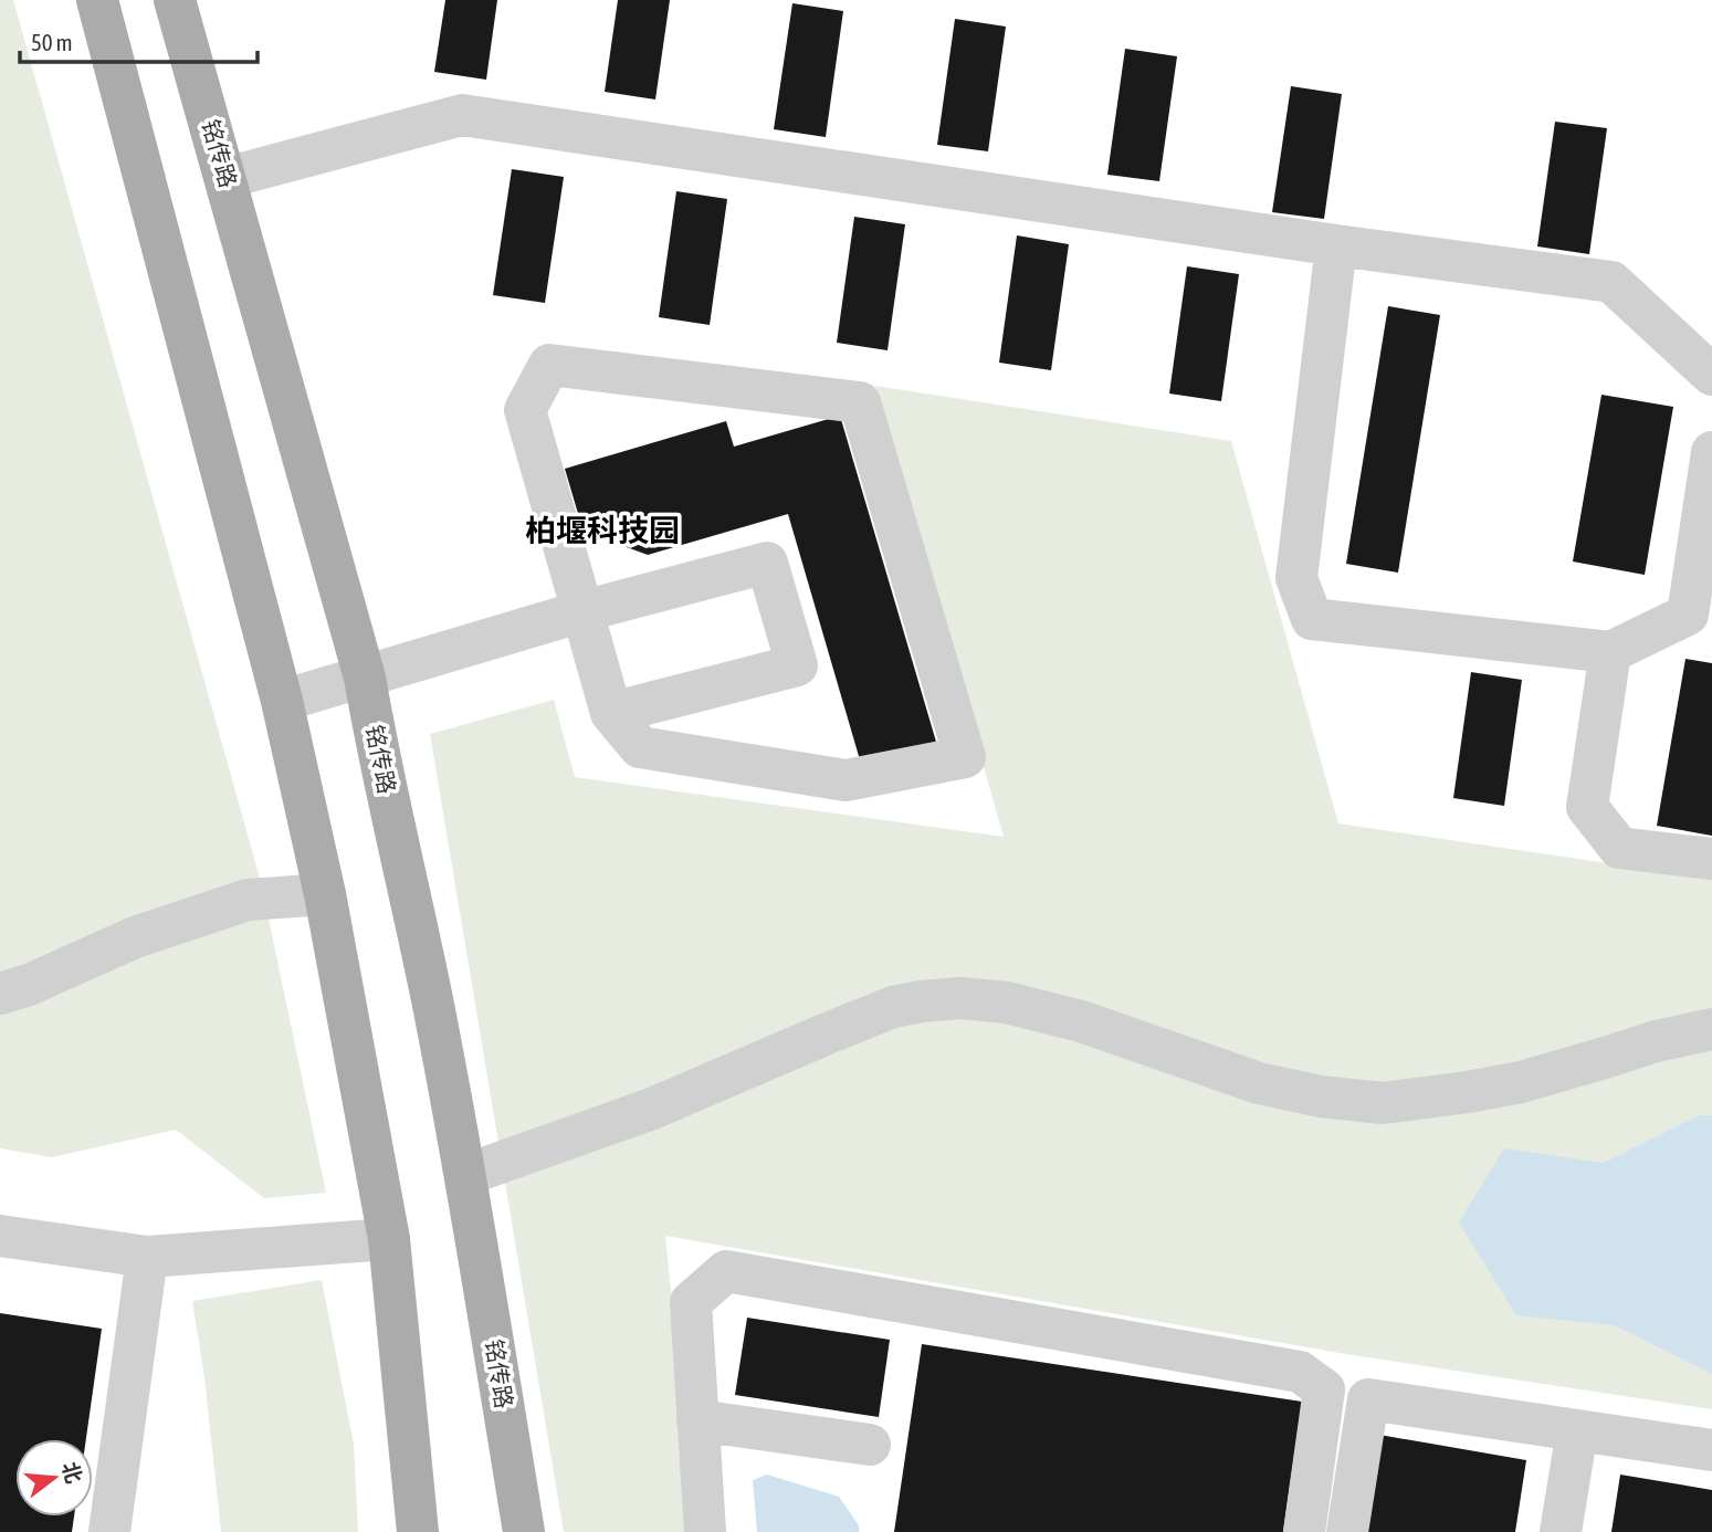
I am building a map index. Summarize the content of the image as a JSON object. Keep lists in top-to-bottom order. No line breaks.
{"streets":{"main road":["铭传路"]},"districts":["柏堰科技园"],"scale_bar":"50 m","north":"right"}
